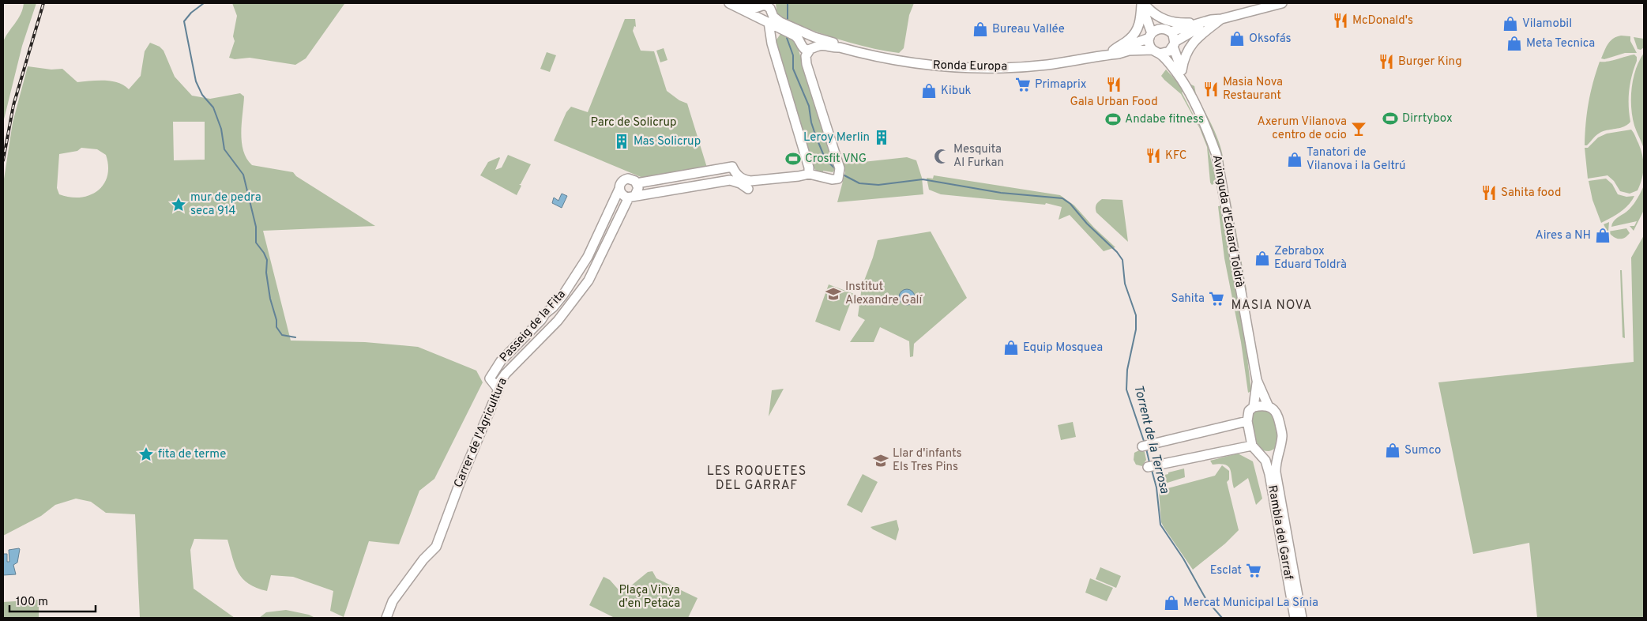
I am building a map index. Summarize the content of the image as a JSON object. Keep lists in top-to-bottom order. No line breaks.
{"streets":{"street":["Ronda Europa","Avinguda d'Eduard Toldrà","Passeig de la Fita","Carrer de l'Agricultura","Rambla del Garraf"]},"crossings":[["Passeig de la Fita","Carrer de l'Agricultura"]],"districts":["MASIA NOVA","LES ROQUETES DEL GARRAF"],"water":["Torrent de la Terrosa"],"parks":["Parc de Solicrup","Plaça Vinya d'en Petaca"],"places":{"restaurant":["McDonald's","Burger King","Gala Urban Food","Masia Nova Restaurant","KFC","Sahita food"],"shop":["Vilamobil","Bureau Vallée","Oksofás","Meta Tecnica","Kibuk","Tanatori de Vilanova i la Geltrú","Aires a NH","Zebrabox Eduard Toldrà","Equip Mosquea","Sumco","Mercat Municipal La Sínia"],"supermarket":["Primaprix","Sahita","Esclat"],"sports":["Dirrtybox","Andabe fitness","Crosfit VNG"],"bar":["Axerum Vilanova centro de ocio"],"building":["Leroy Merlin","Mas Solicrup"],"mosque":["Mesquita Al Furkan"],"place":["mur de pedra seca 914","fita de terme"],"school or university":["Institut Alexandre Galí","Llar d'infants Els Tres Pins"]},"scale_bar":"100 m"}
